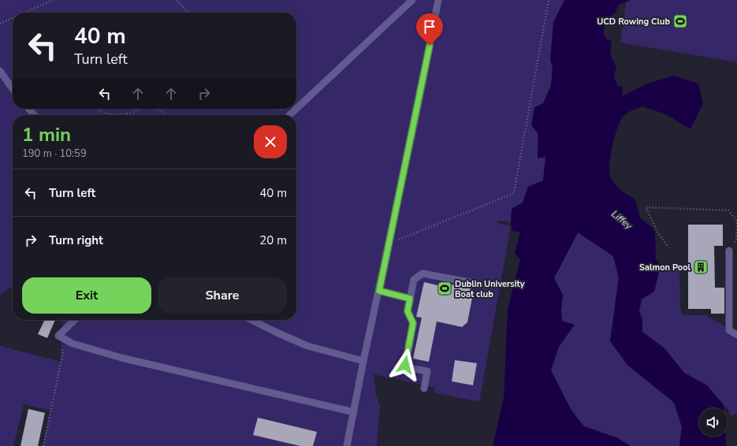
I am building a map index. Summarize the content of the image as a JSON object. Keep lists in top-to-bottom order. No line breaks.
{"water":["Liffey"],"places":{"sports":["UCD Rowing Club","Dublin University Boat club"],"building":["Salmon Pool"]},"page":{"turn":["40 m","Turn left"],"heading":["1 min","190 m · 10:59"],"list":[{"name":"Turn left","value":"40 m"},{"name":"Turn right","value":"20 m"}],"buttons":["Exit","Share"]}}
